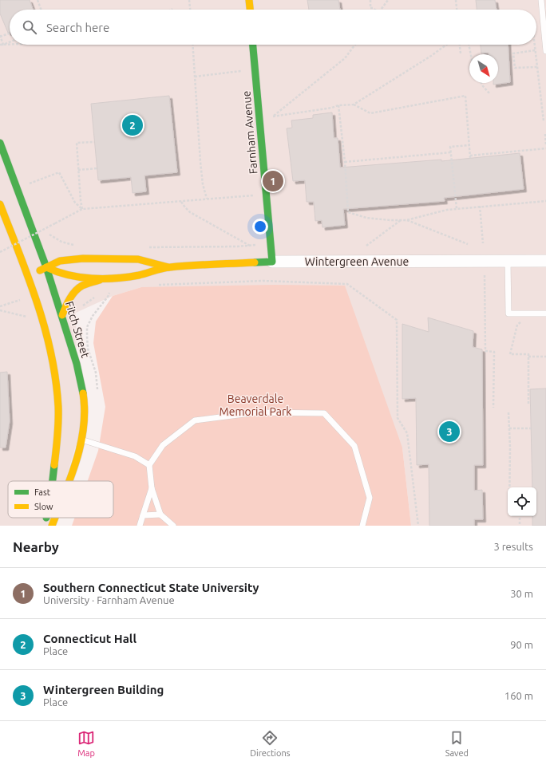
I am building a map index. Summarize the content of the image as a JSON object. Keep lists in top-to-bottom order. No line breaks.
{"streets":{"main road":["Farnham Avenue","Wintergreen Avenue","Fitch Street"]},"crossings":[["Farnham Avenue","Wintergreen Avenue"],["Wintergreen Avenue","Fitch Street"]],"parks":["Beaverdale Memorial Park"],"legend":["Fast","Slow"],"north":"bottom right","page":{"search":"Search here","pins":["2","1","3"],"heading":["Nearby","3 results"],"list":[{"mark":"1","name":"Southern Connecticut State University","note":"University · Farnham Avenue","value":"30 m"},{"mark":"2","name":"Connecticut Hall","note":"Place","value":"90 m"},{"mark":"3","name":"Wintergreen Building","note":"Place","value":"160 m"}],"nav":["Map","Directions","Saved"]}}
